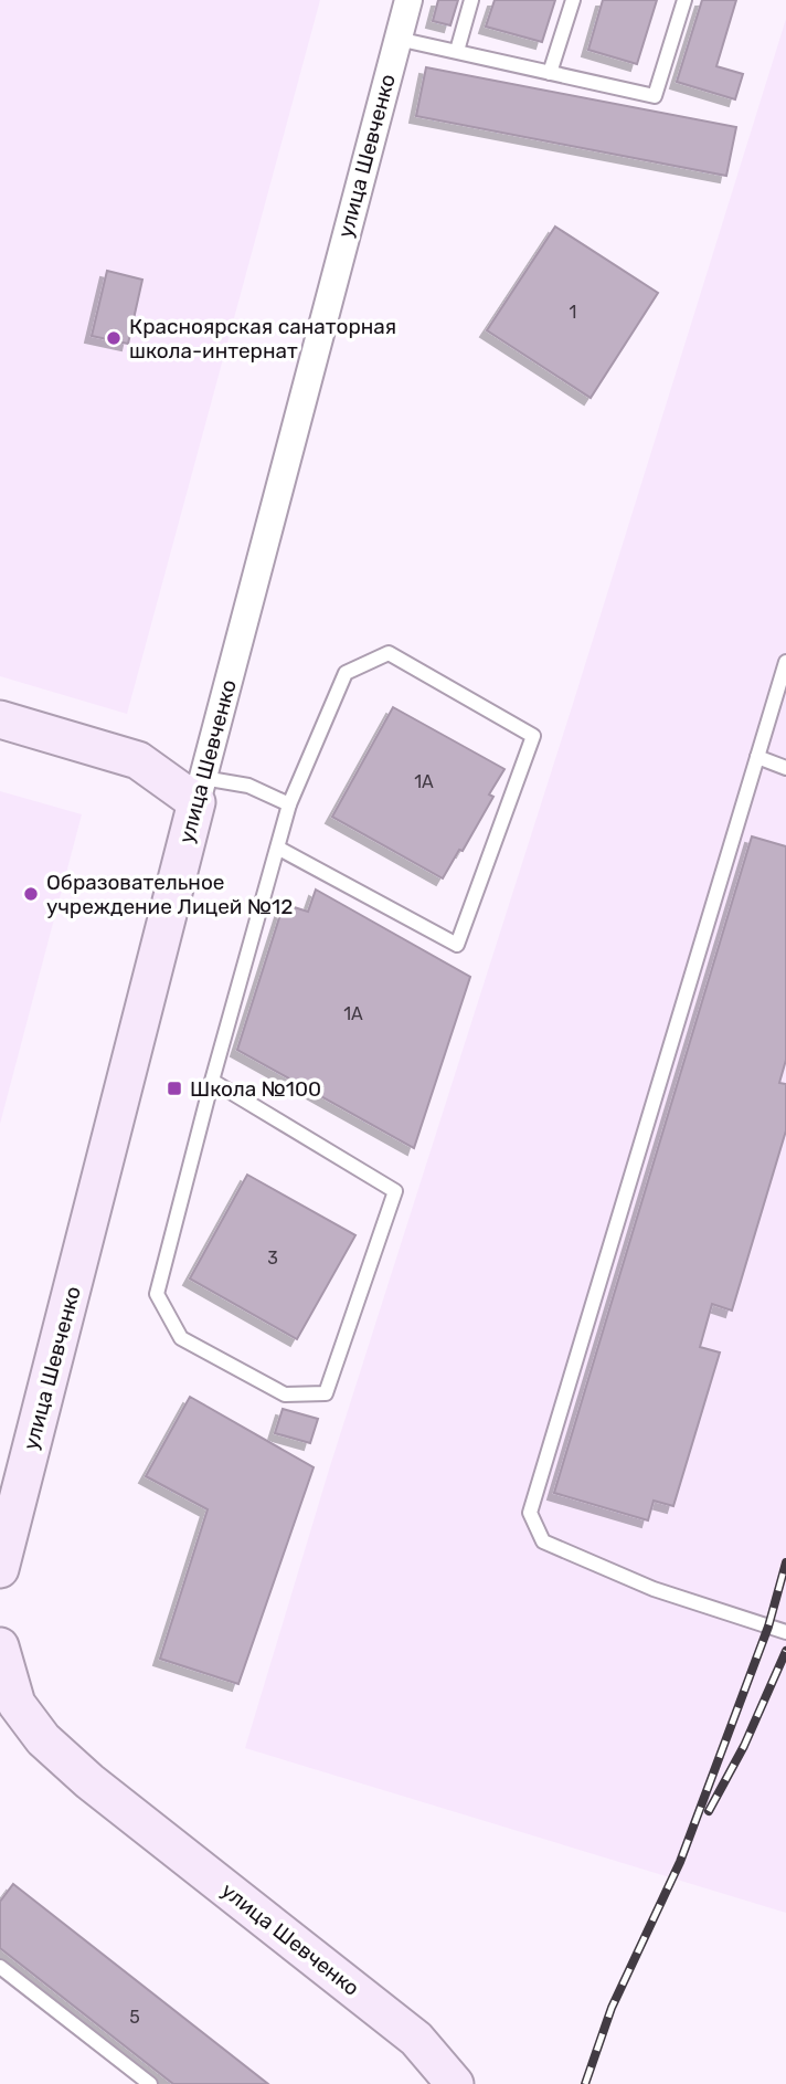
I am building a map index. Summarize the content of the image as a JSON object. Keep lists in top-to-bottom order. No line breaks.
{"streets":{"street":["улица Шевченко"]},"places":{"other":["Красноярская санаторная школа-интернат","Образовательное учреждение Лицей №12"],"transit":["Школа №100"]},"house_numbers":["1","1А","1А","3","5"]}
